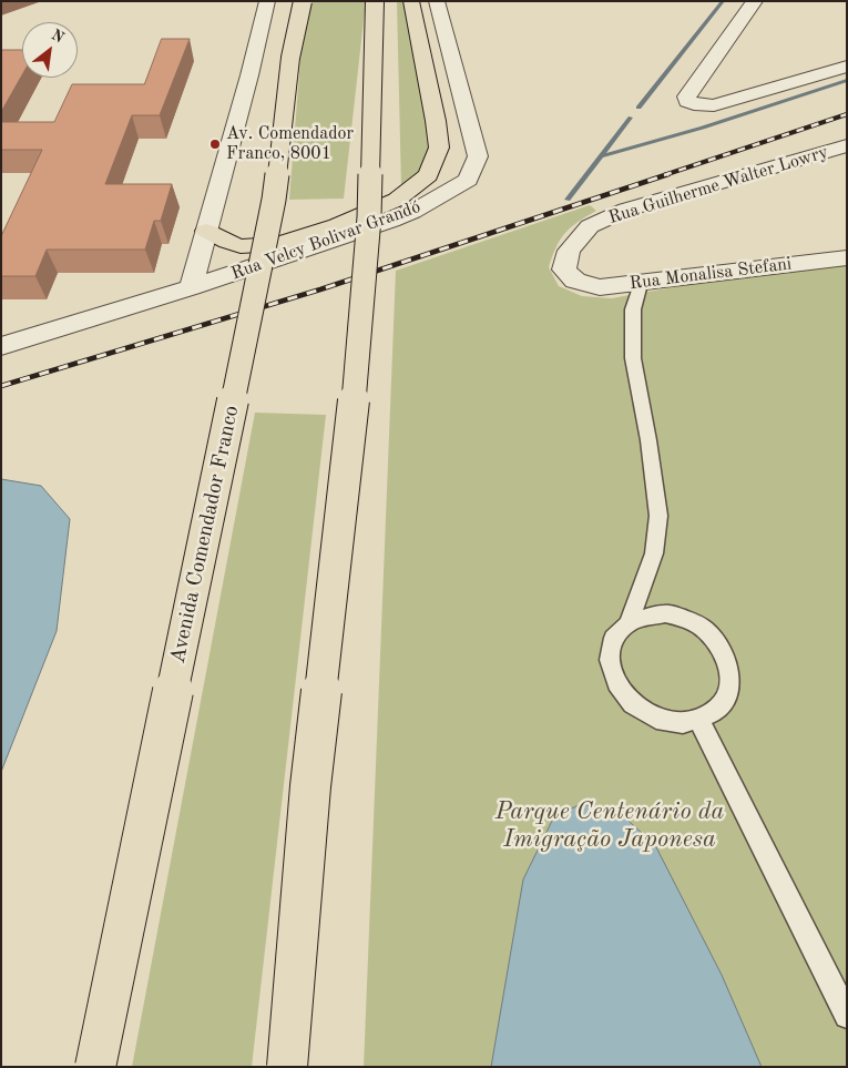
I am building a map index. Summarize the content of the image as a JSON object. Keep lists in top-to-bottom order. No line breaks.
{"streets":{"highway":["Avenida Comendador Franco"],"street":["Rua Guilherme Walter Lowry","Rua Velcy Bolivar Grandó","Rua Monalisa Stefani"]},"crossings":[["Rua Guilherme Walter Lowry","Rua Monalisa Stefani"]],"parks":["Parque Centenário da Imigração Japonesa"],"places":["Av. Comendador Franco, 8001"],"north":"top right"}
